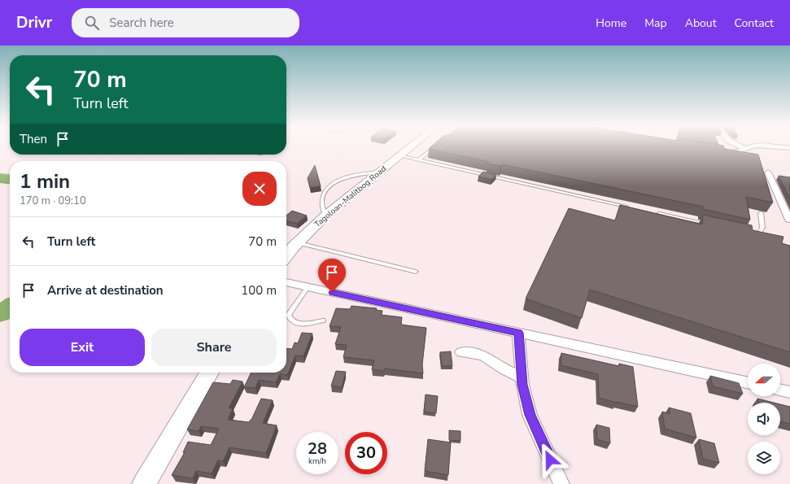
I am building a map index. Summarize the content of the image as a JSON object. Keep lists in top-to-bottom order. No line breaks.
{"streets":{"main road":["Tagoloan-Malitbog Road"]},"north":"left","page":{"header":"Drivr","search":"Search here","nav":["Home","Map","About","Contact"],"turn":["70 m","Turn left"],"then":"Then","heading":["1 min","170 m · 09:10"],"list":[{"name":"Turn left","value":"70 m"},{"name":"Arrive at destination","value":"100 m"}],"buttons":["Exit","Share"],"speed":"28 km/h","limit":"30"}}
